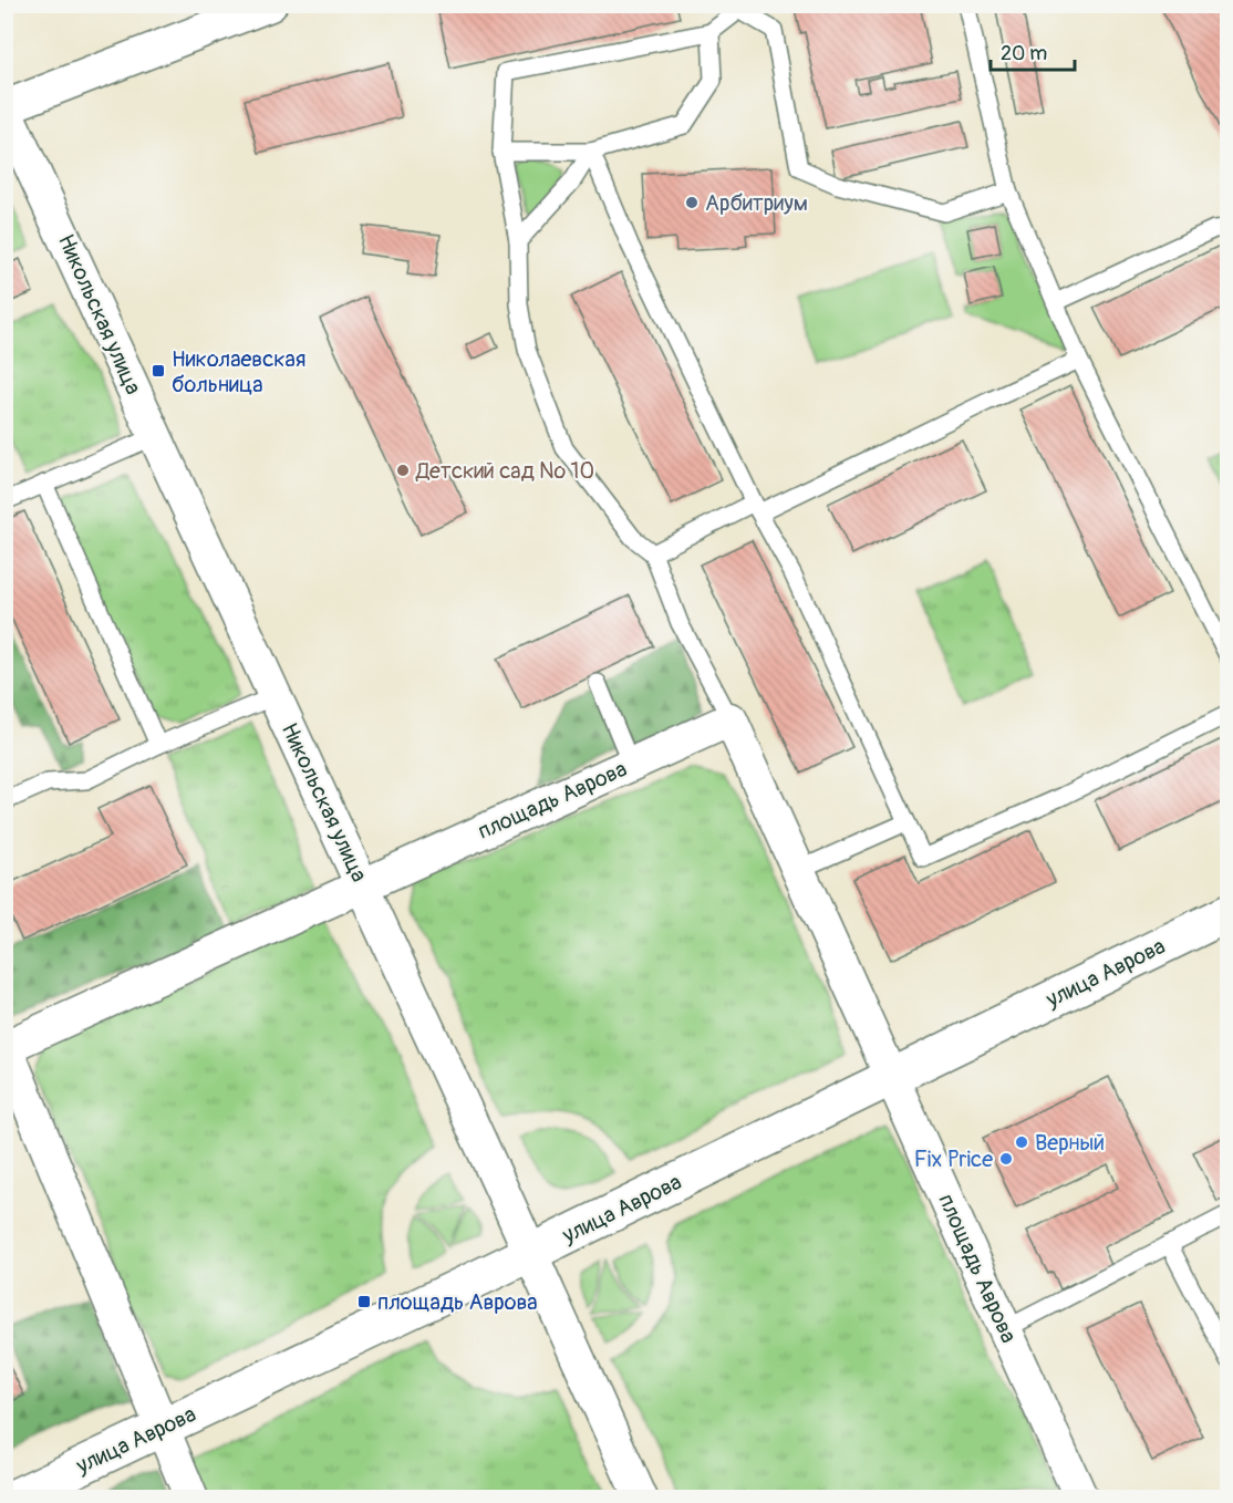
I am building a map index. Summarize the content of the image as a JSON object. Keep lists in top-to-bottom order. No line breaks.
{"streets":{"street":["Никольская улица","площадь Аврова","улица Аврова"]},"crossings":[["Никольская улица","площадь Аврова"],["Никольская улица","улица Аврова"],["площадь Аврова","улица Аврова"]],"places":{"other":["Арбитриум","Детский сад № 10","Верный","Fix Price"],"transit":["Николаевская больница","площадь Аврова"]},"scale_bar":"20 m"}
